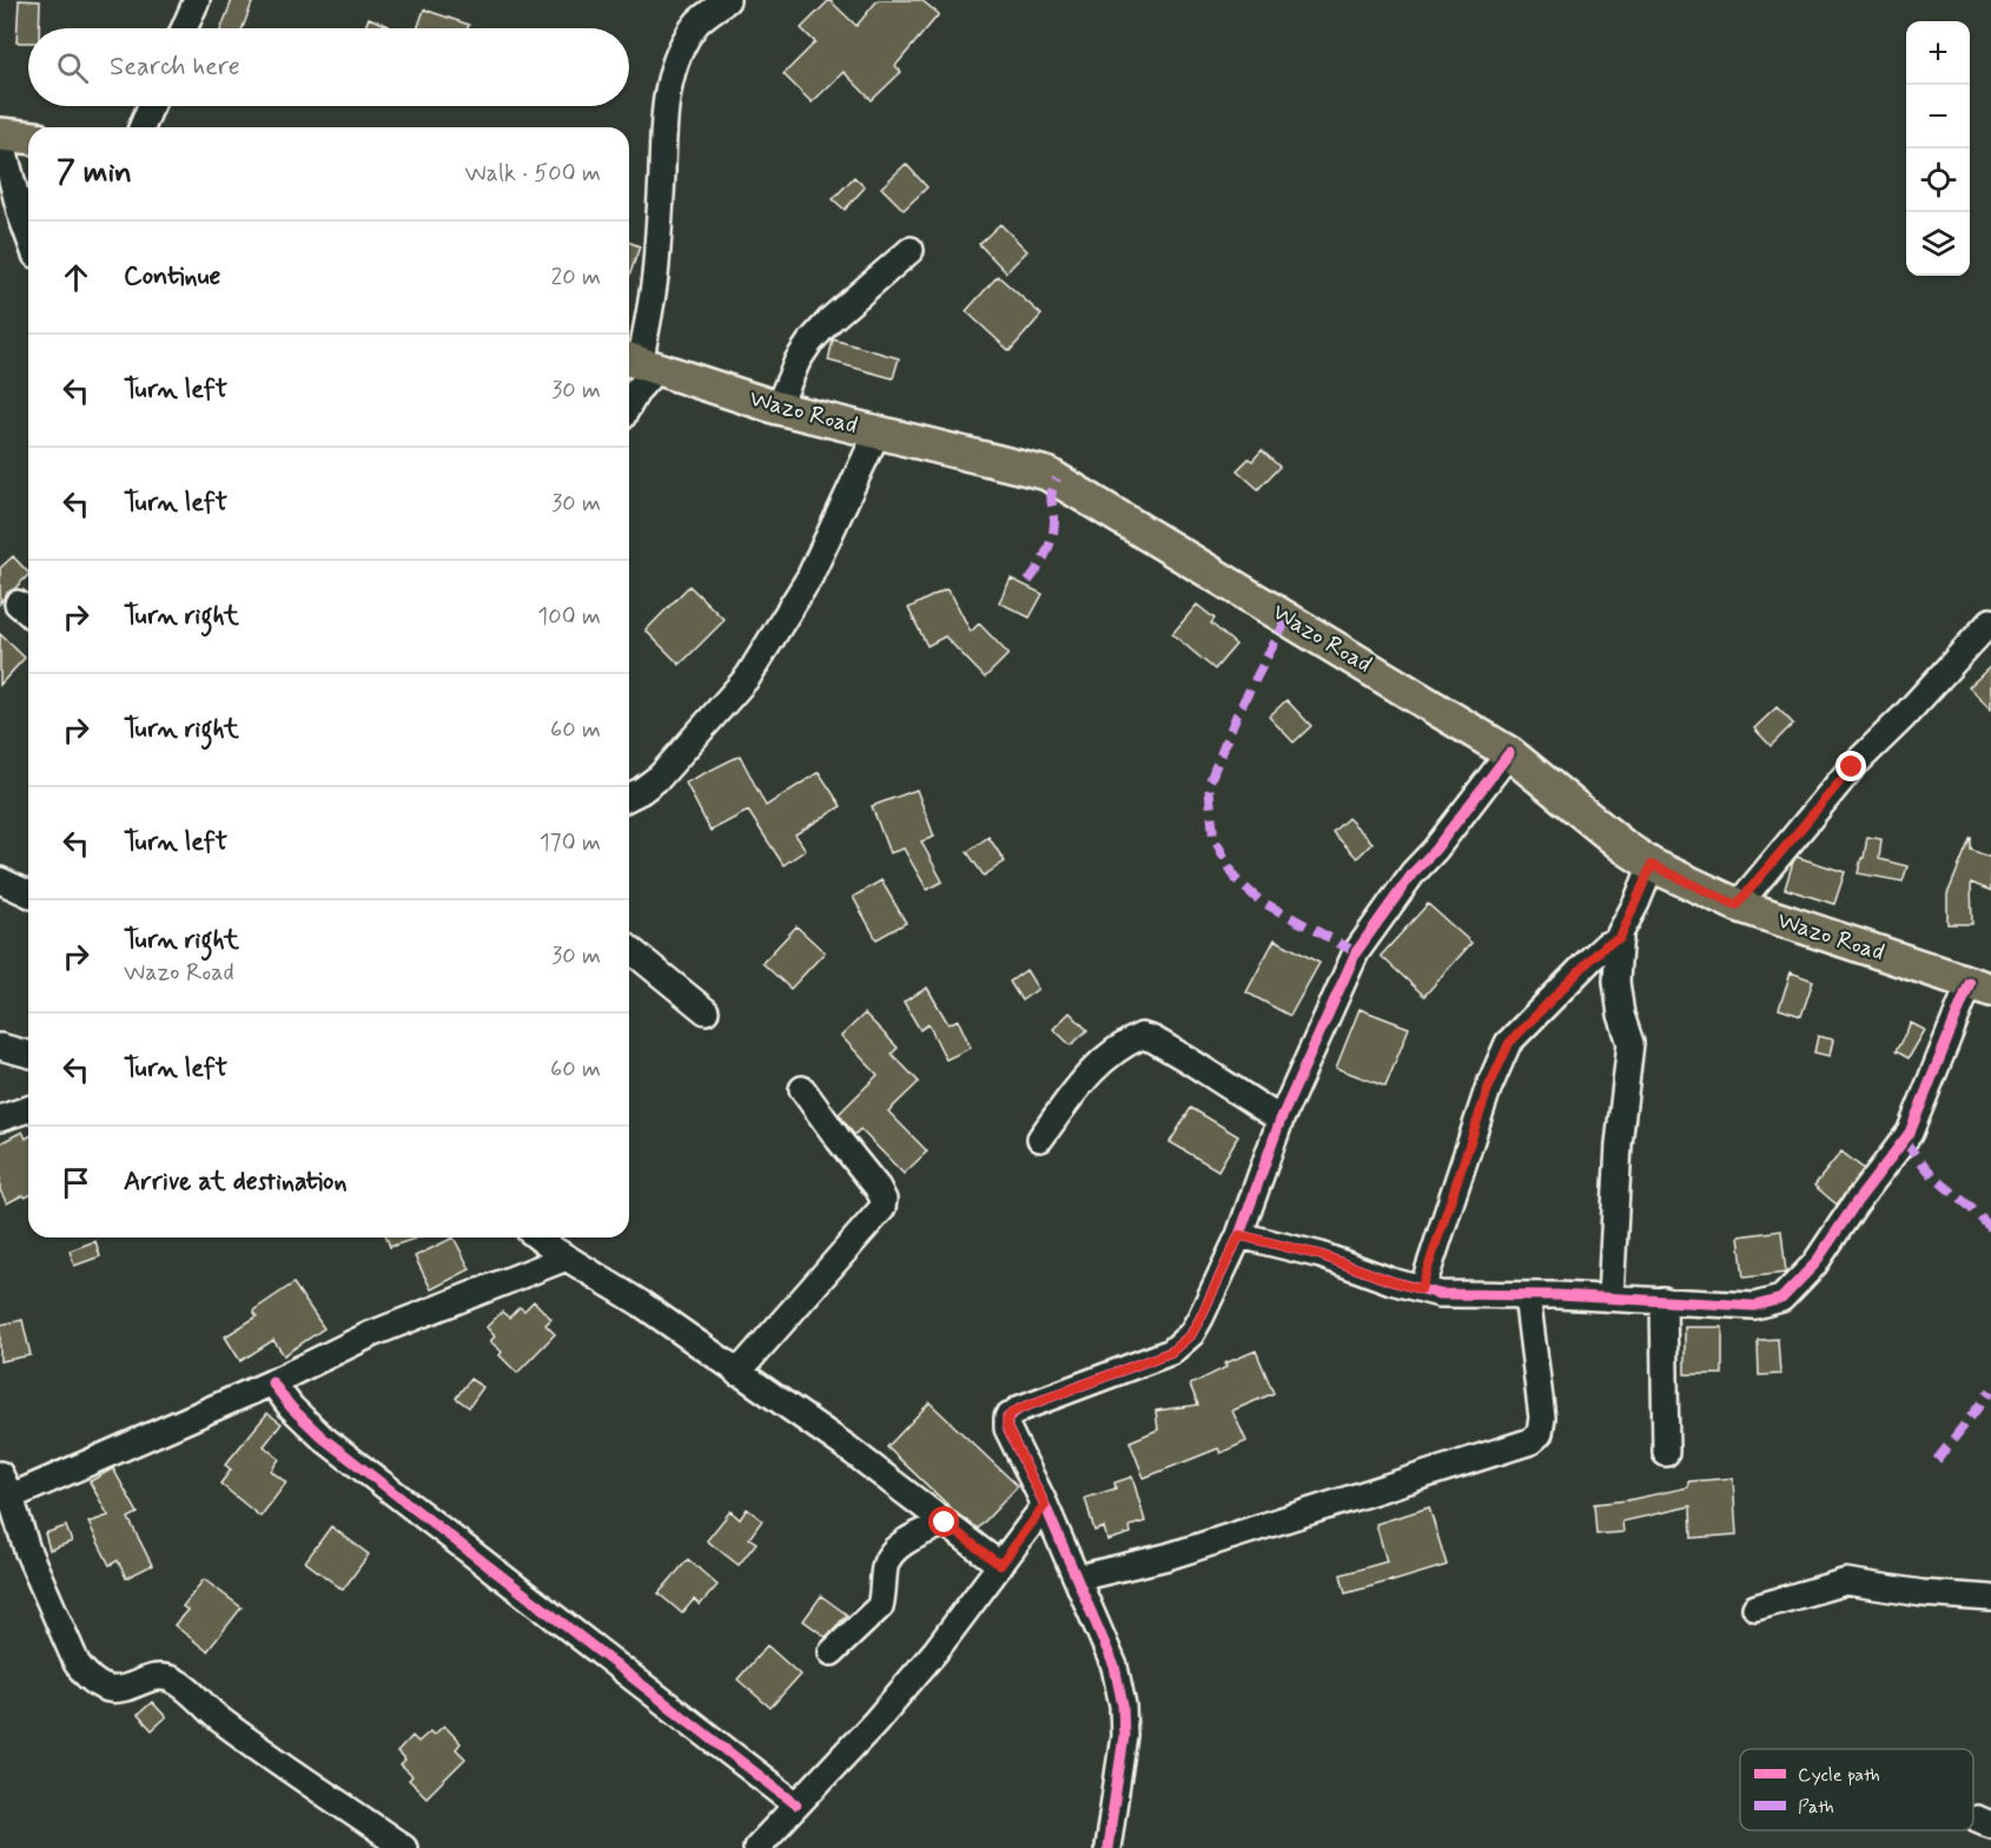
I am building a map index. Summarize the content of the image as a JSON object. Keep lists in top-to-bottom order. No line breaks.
{"streets":{"main road":["Wazo Road"]},"legend":["Cycle path","Path"],"page":{"map_buttons":["+","−"],"search":"Search here","heading":["7 min","Walk · 500 m"],"list":[["Continue","20 m"],["Turn left","30 m"],["Turn left","30 m"],["Turn right","100 m"],["Turn right","60 m"],["Turn left","170 m"],["Turn right","Wazo Road","30 m"],["Turn left","60 m"],"Arrive at destination"]}}
